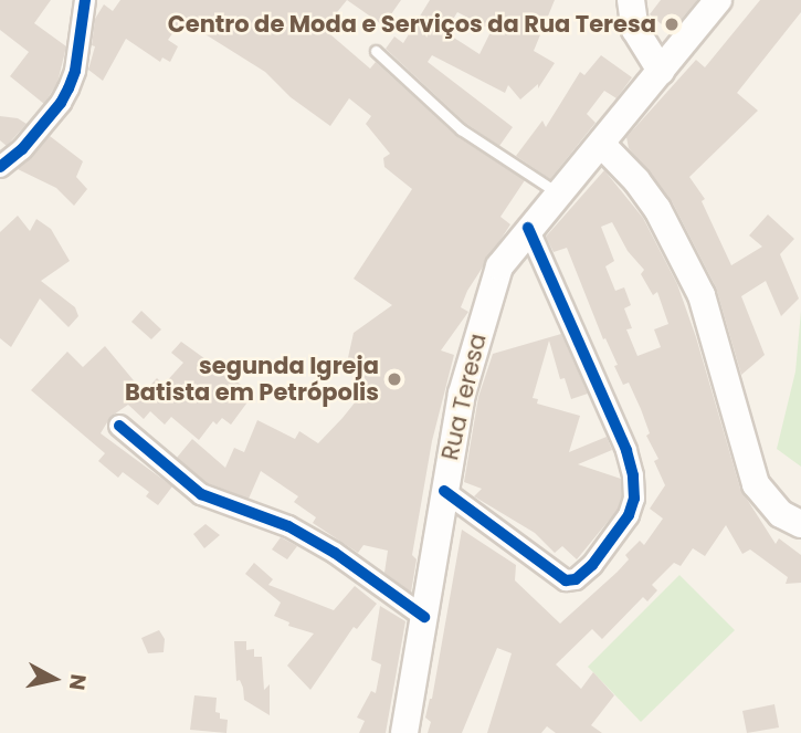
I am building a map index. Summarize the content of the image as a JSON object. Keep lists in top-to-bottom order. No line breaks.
{"streets":{"main road":["Rua Teresa"]},"places":["Centro de Moda e Serviços da Rua Teresa","segunda Igreja Batista em Petrópolis"],"north":"right"}
